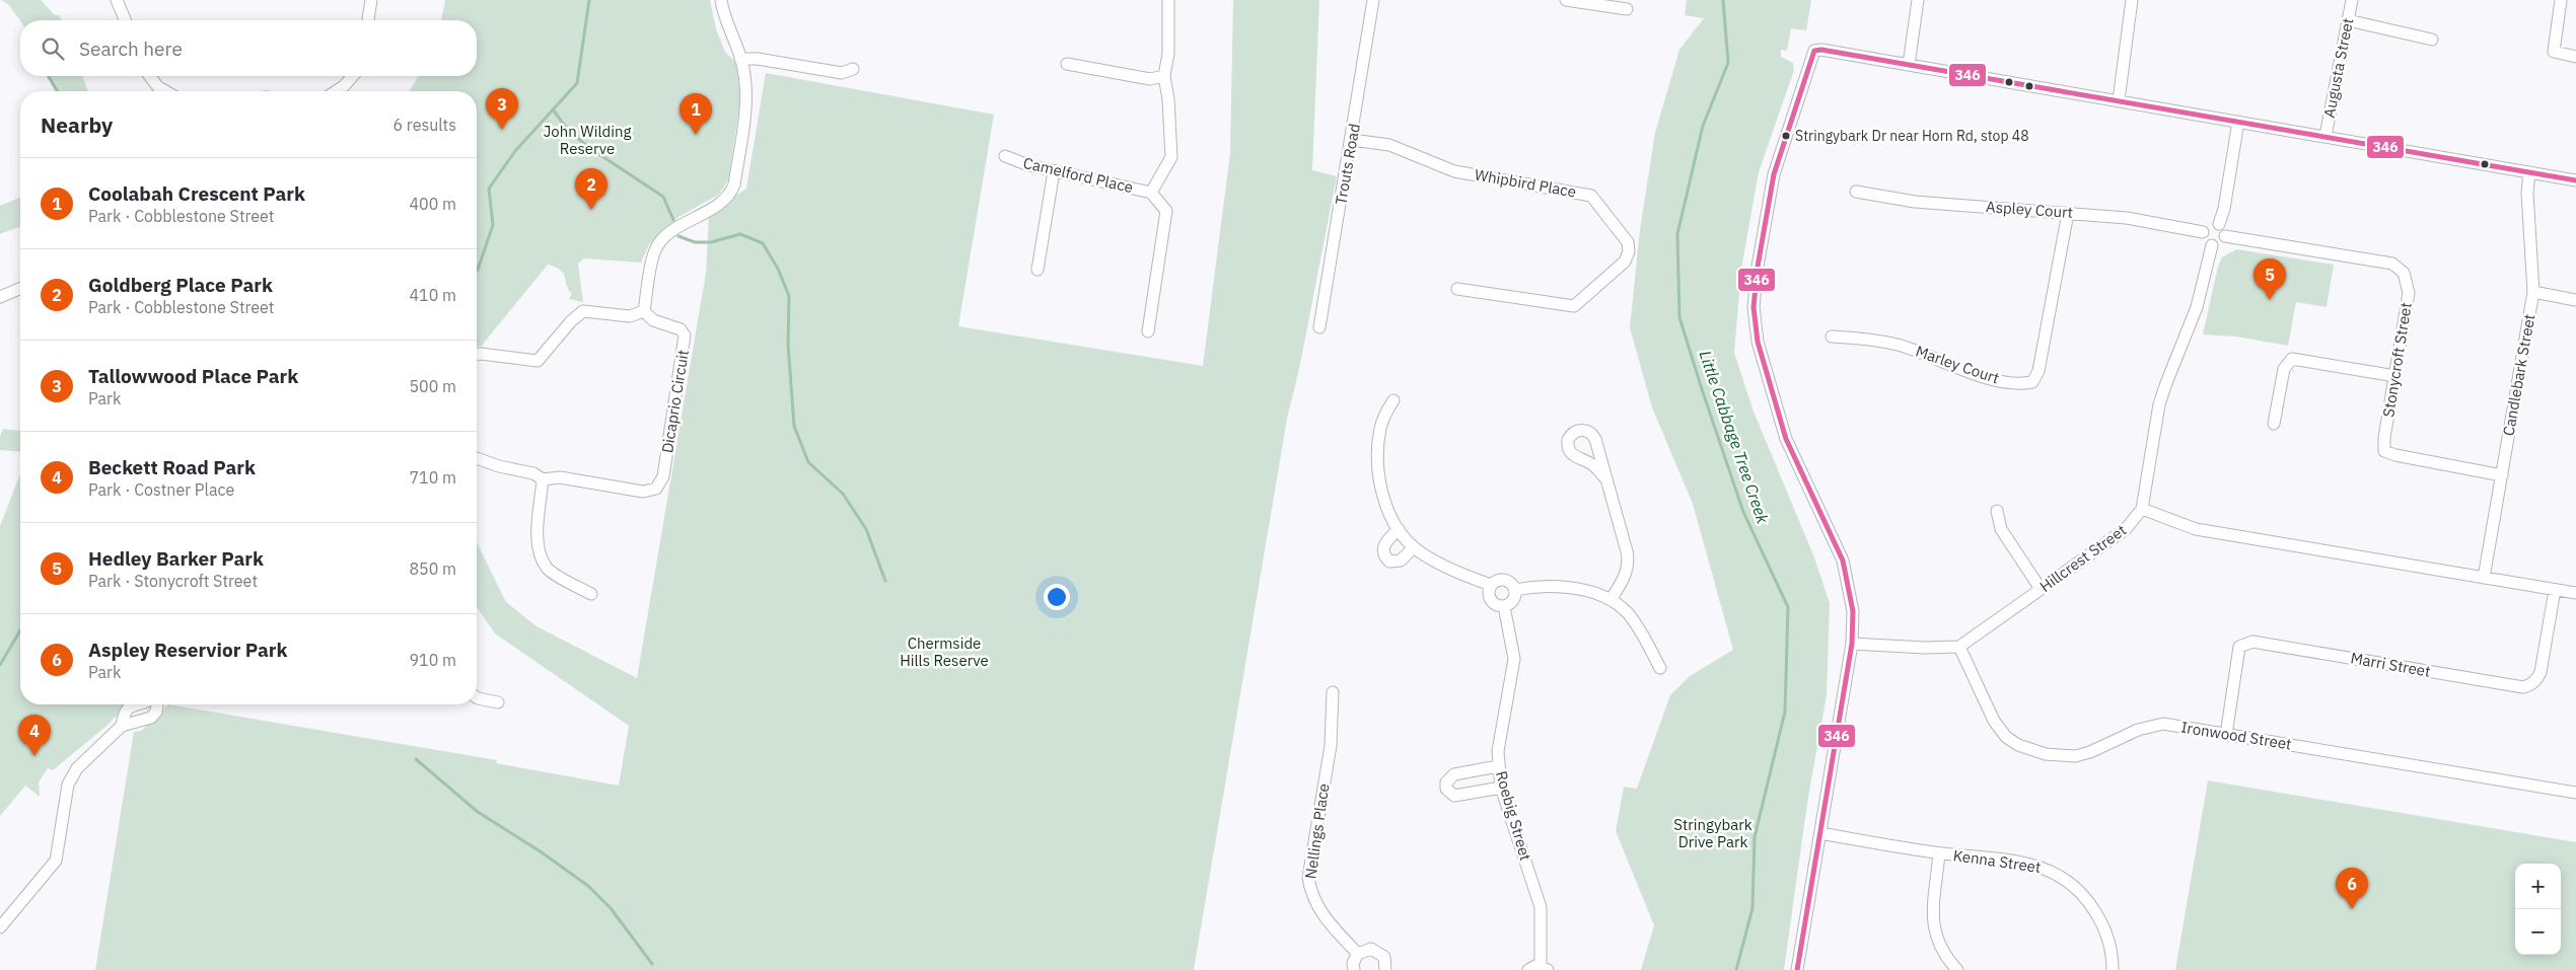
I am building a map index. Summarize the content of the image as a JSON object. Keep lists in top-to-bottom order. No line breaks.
{"streets":{"street":["Augusta Street","Trouts Road","Camelford Place","Whipbird Place","Aspley Court","Stonycroft Street","Marley Court","Candlebark Street","Dicaprio Circuit","Hillcrest Street","Marri Street","Ironwood Street","Roebig Street","Nellings Place","Kenna Street"]},"crossings":[["Trouts Road","Whipbird Place"],["Aspley Court","Stonycroft Street"],["Aspley Court","Marley Court"],["Aspley Court","Hillcrest Street"],["Stonycroft Street","Candlebark Street"],["Stonycroft Street","Hillcrest Street"],["Hillcrest Street","Ironwood Street"],["Marri Street","Ironwood Street"]],"water":["Little Cabbage Tree Creek"],"parks":["John Wilding Reserve","Chermside Hills Reserve","Stringybark Drive Park"],"places":["Stringybark Dr near Horn Rd, stop 48"],"lines":["transit line 346"],"page":{"search":"Search here","pins":["3","1","2","5","4","6"],"heading":["Nearby","6 results"],"list":[{"mark":"1","name":"Coolabah Crescent Park","note":"Park · Cobblestone Street","value":"400 m"},{"mark":"2","name":"Goldberg Place Park","note":"Park · Cobblestone Street","value":"410 m"},{"mark":"3","name":"Tallowwood Place Park","note":"Park","value":"500 m"},{"mark":"4","name":"Beckett Road Park","note":"Park · Costner Place","value":"710 m"},{"mark":"5","name":"Hedley Barker Park","note":"Park · Stonycroft Street","value":"850 m"},{"mark":"6","name":"Aspley Reservior Park","note":"Park","value":"910 m"}],"map_buttons":["+","−"]}}
